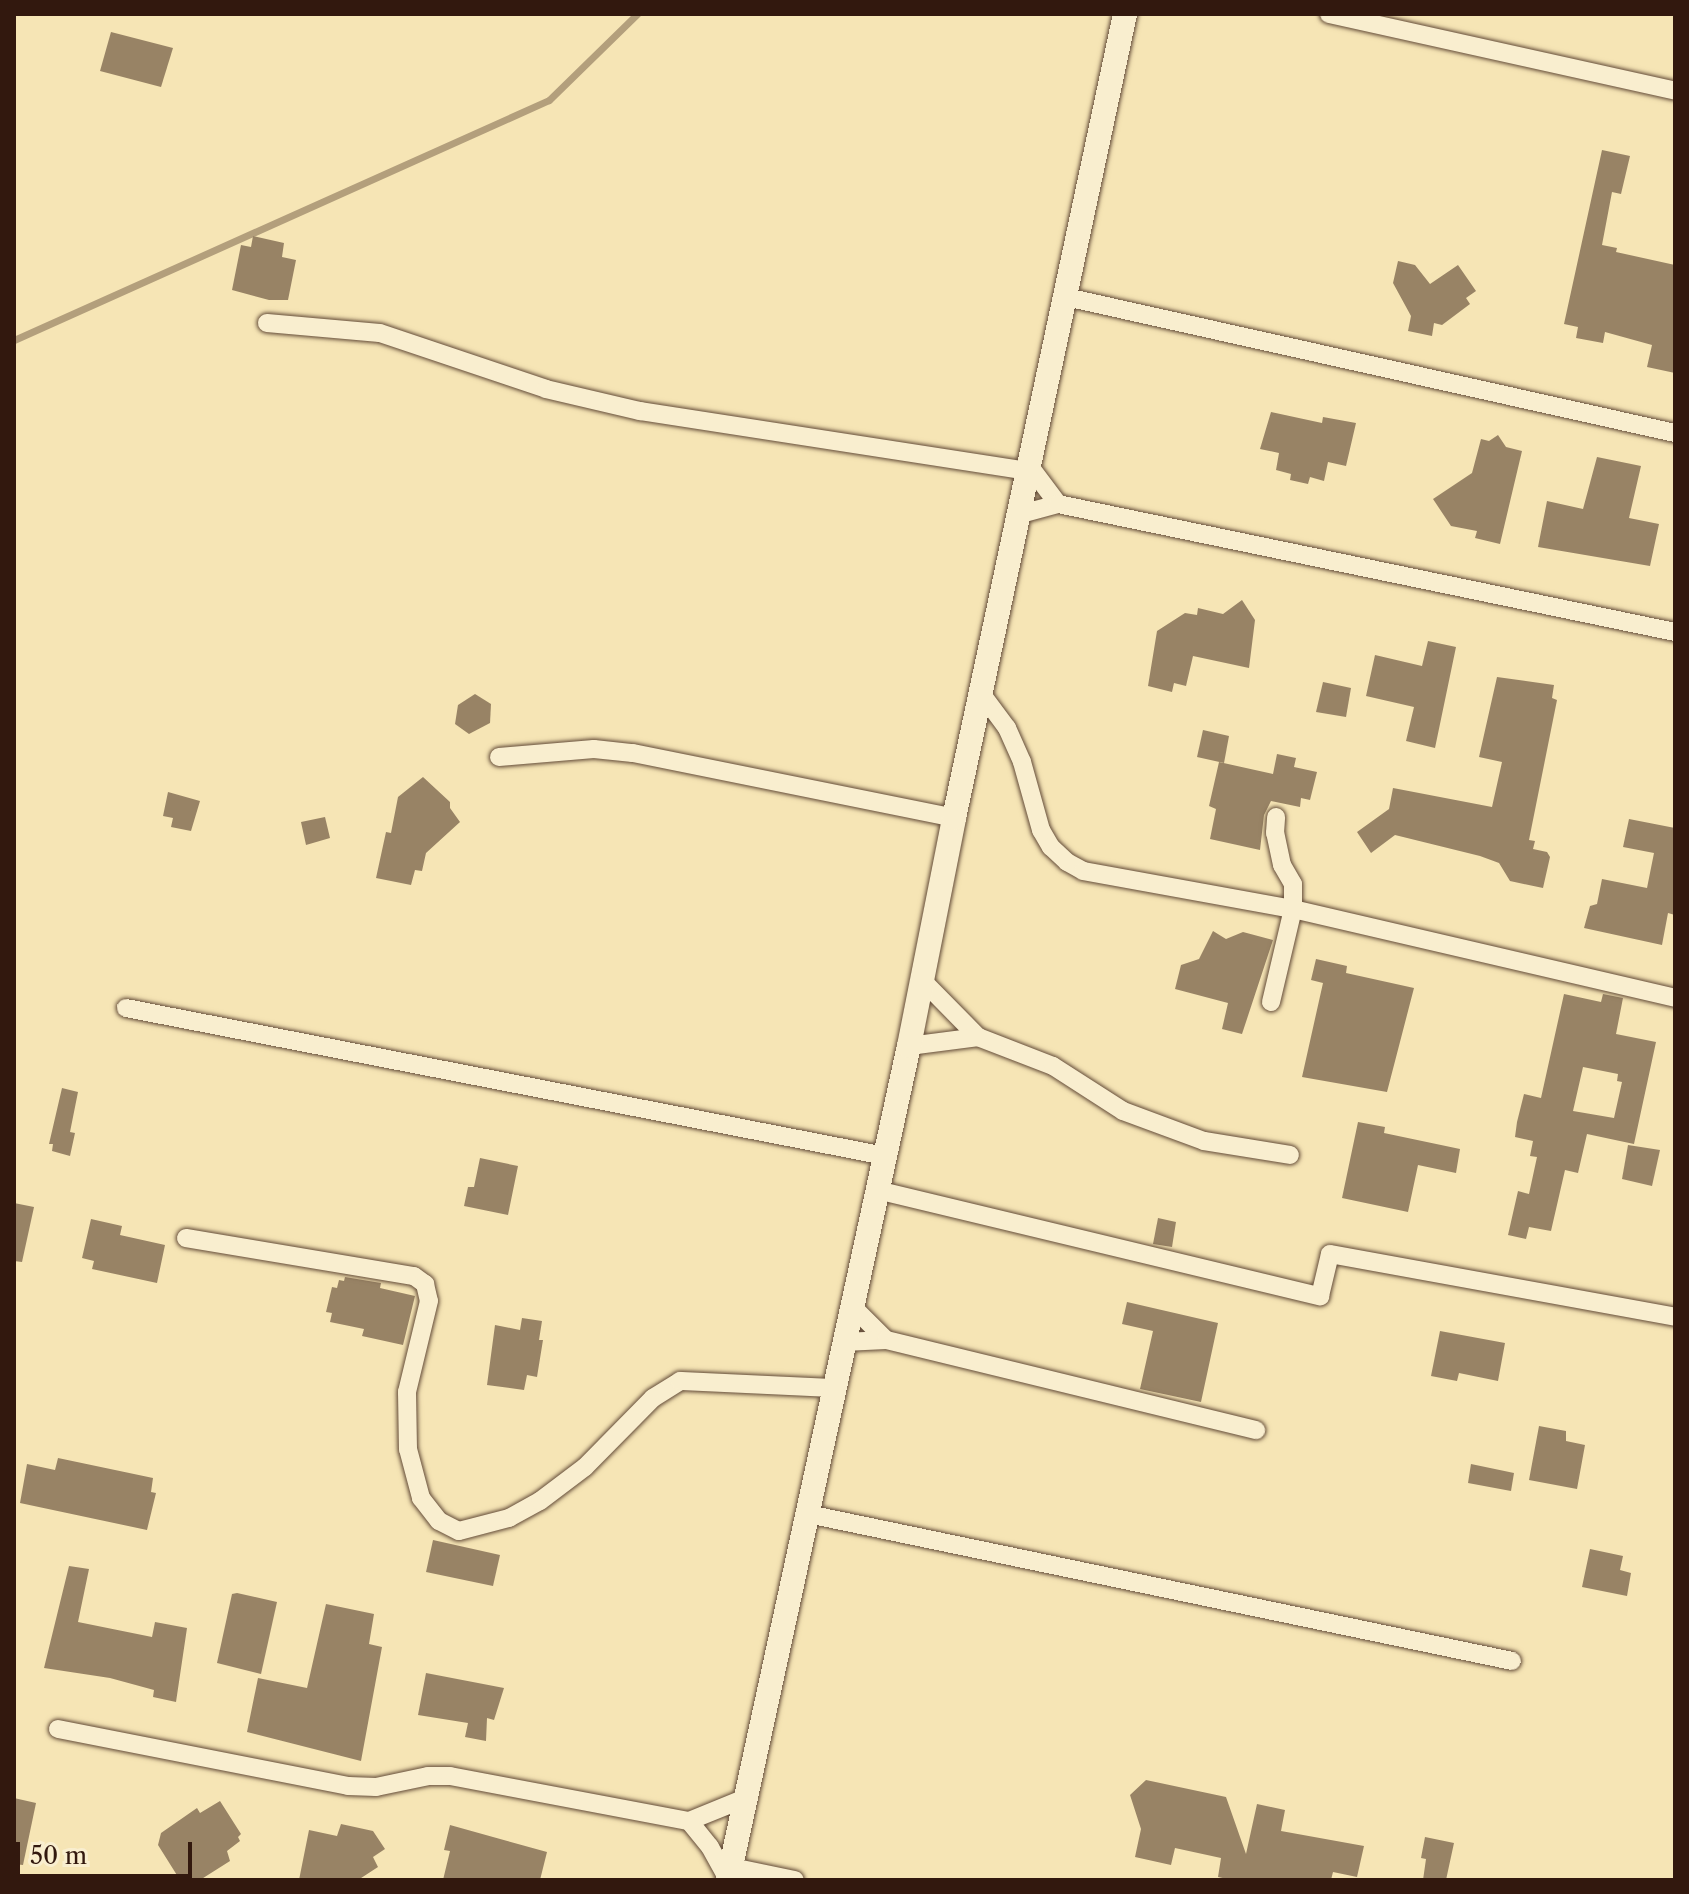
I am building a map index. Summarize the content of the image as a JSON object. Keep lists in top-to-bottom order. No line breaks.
{"scale_bar":"50 m"}
